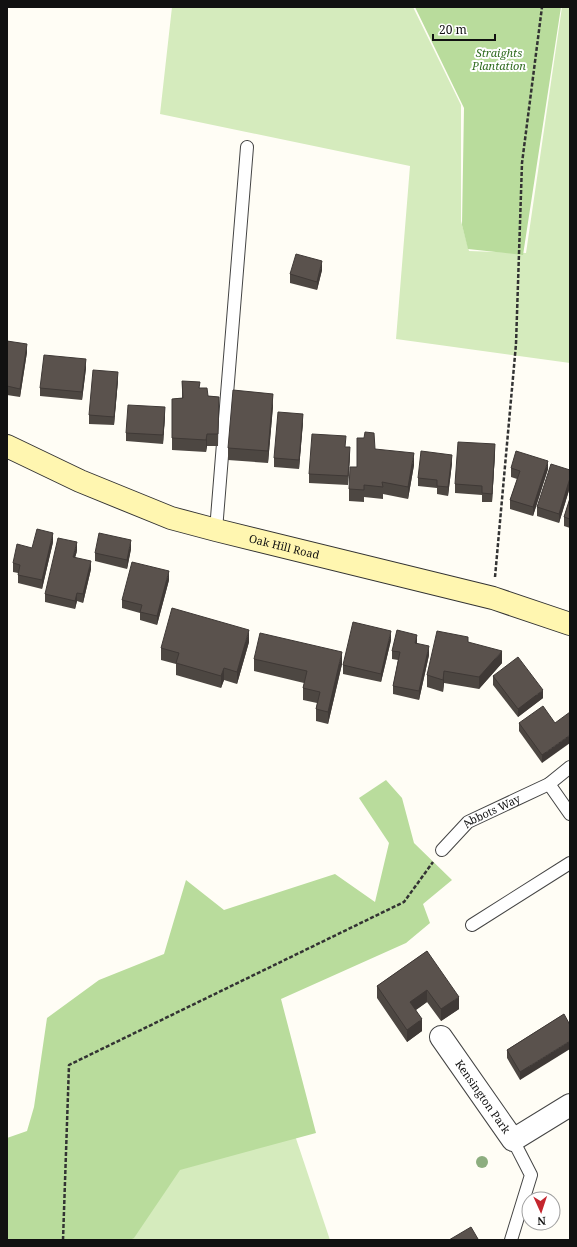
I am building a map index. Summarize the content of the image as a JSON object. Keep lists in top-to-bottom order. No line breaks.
{"streets":{"main road":["Oak Hill Road"],"street":["Kensington Park"],"lane":["Abbots Way"]},"parks":["Straights Plantation"],"scale_bar":"20 m","north":"bottom"}
